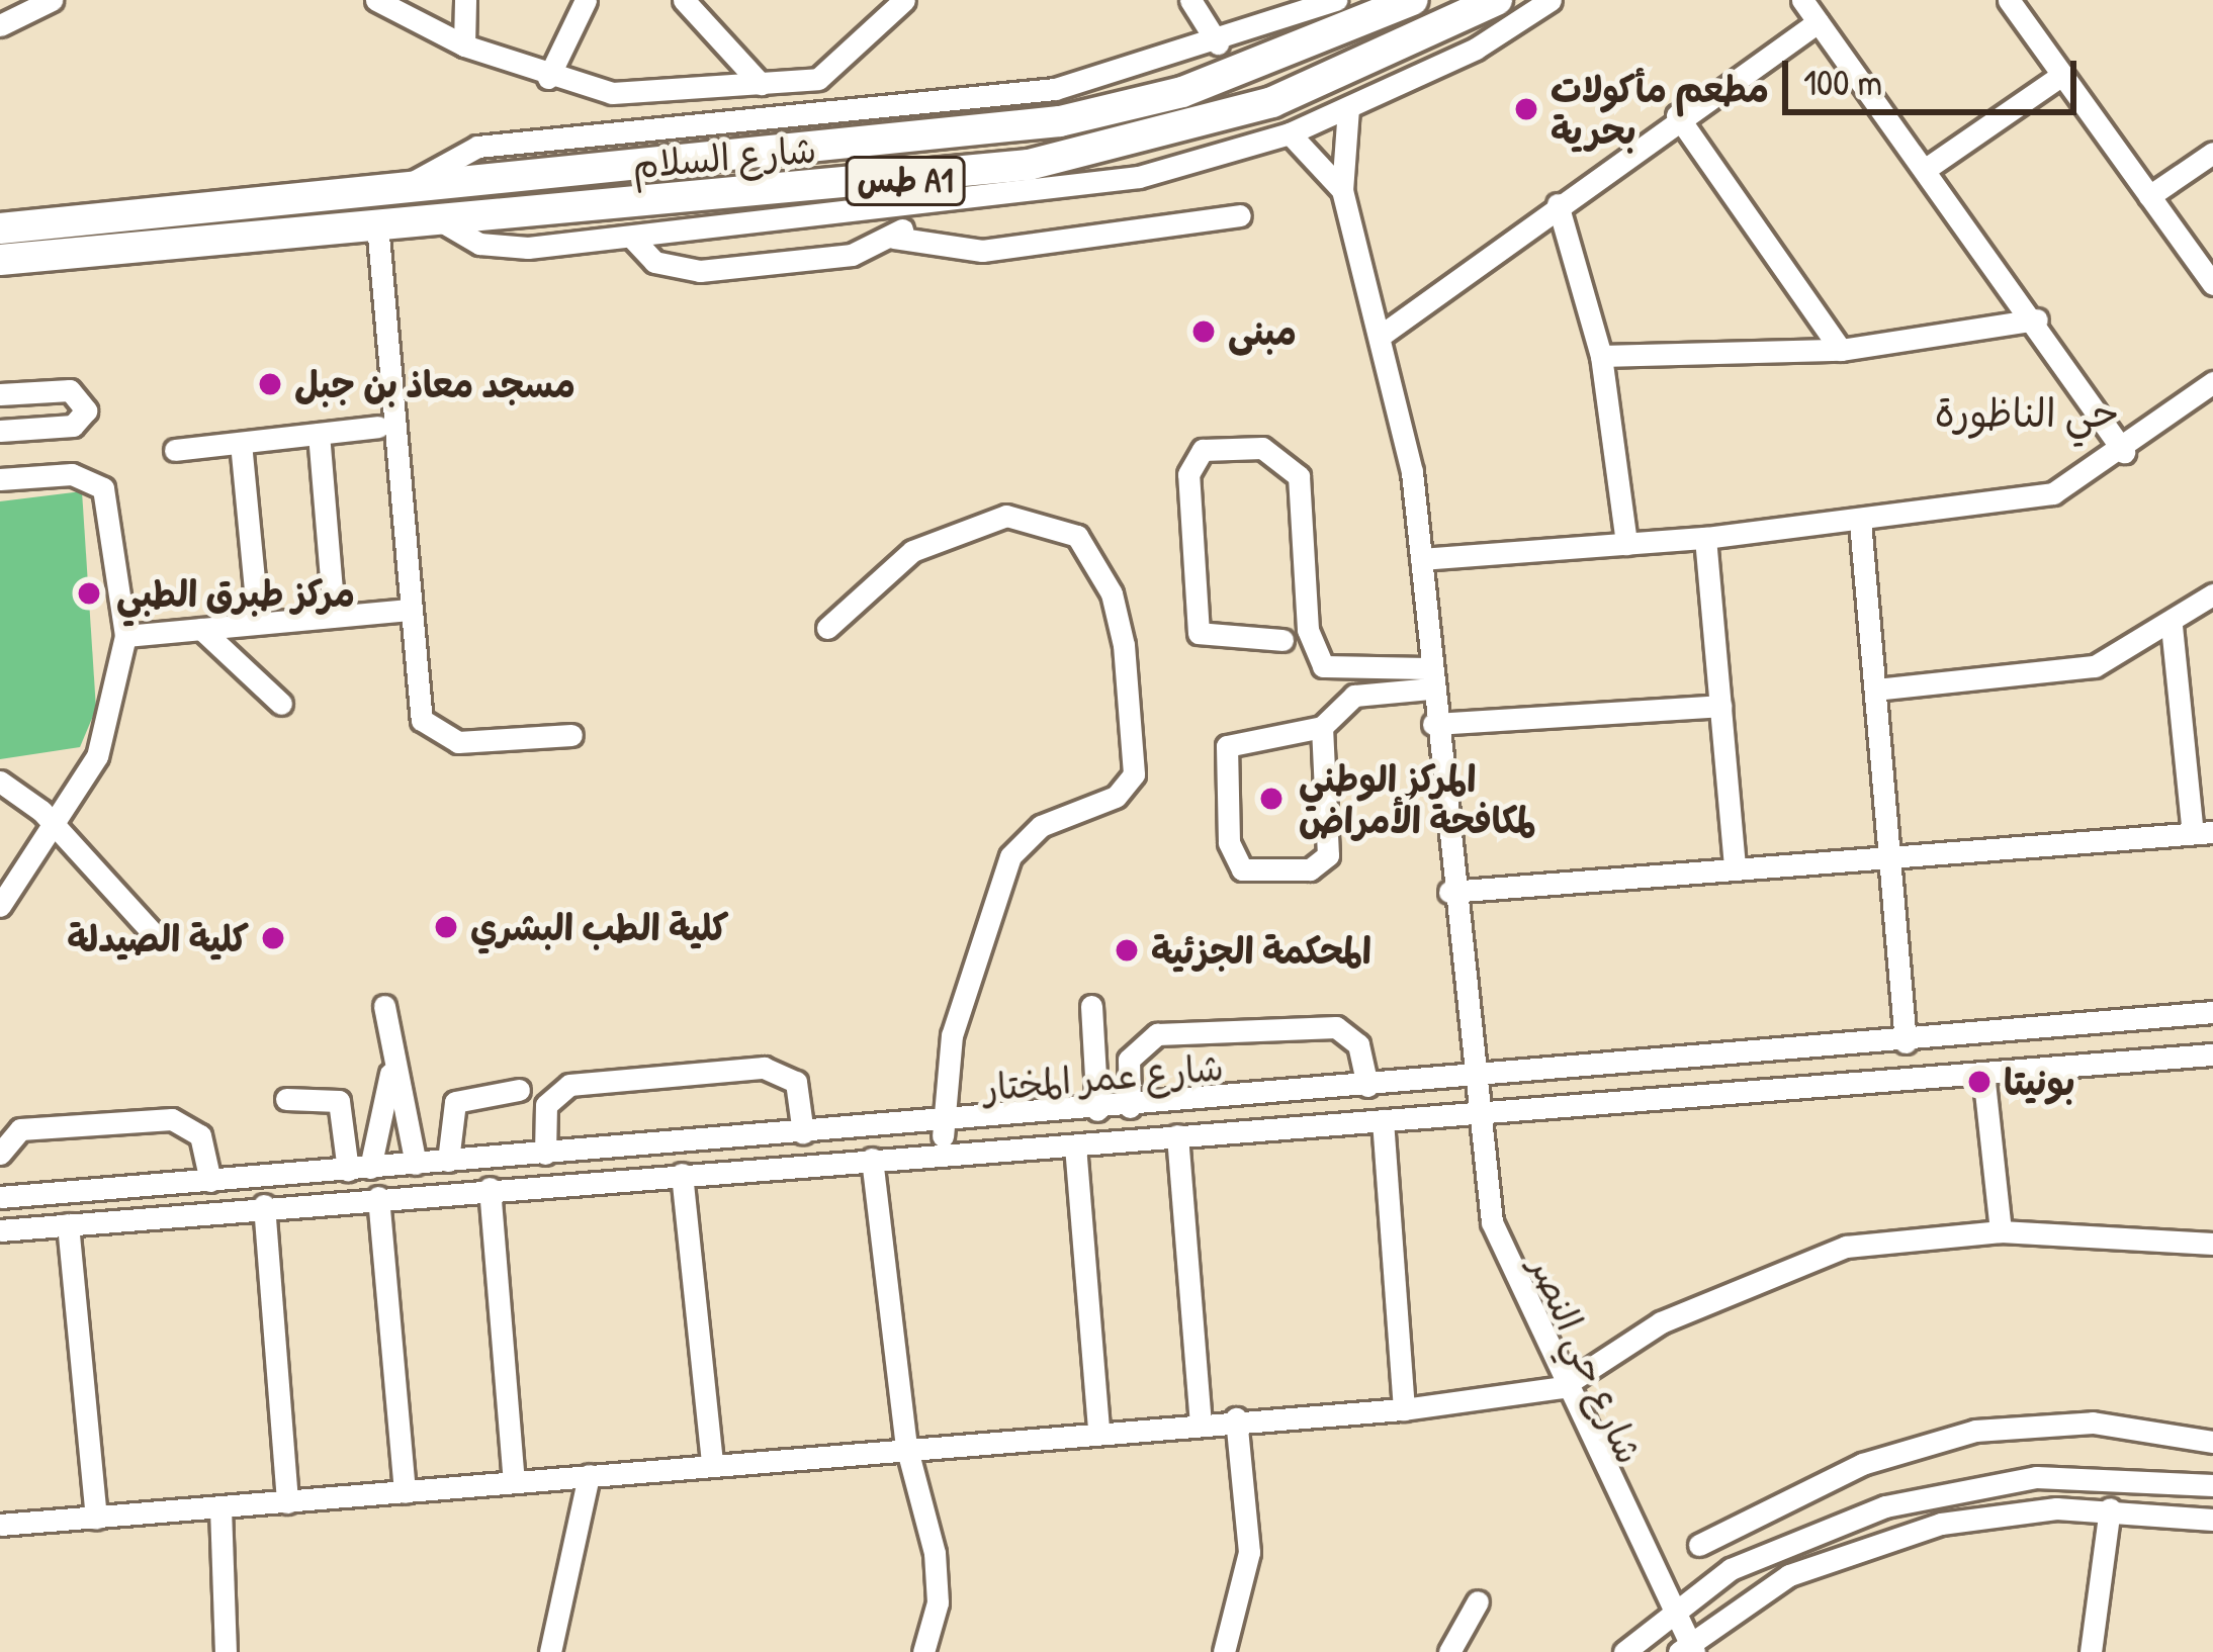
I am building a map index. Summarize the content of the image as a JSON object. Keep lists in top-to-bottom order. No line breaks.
{"streets":{"highway":["شارع السلام","طس A1"],"street":["شارع عمر المختار","شارع حي النصر"]},"crossings":[["شارع عمر المختار","شارع حي النصر"]],"districts":["حي الناظورة"],"places":["مطعم مأكولات بحرية","مبنى","مسجد معاذ بن جبل","مركز طبرق الطبي","المركز الوطني لمكافحة الأمراض","كلية الطب البشري","كلية الصيدلة","المحكمة الجزئية","بونيتا"],"scale_bar":"100 m"}
